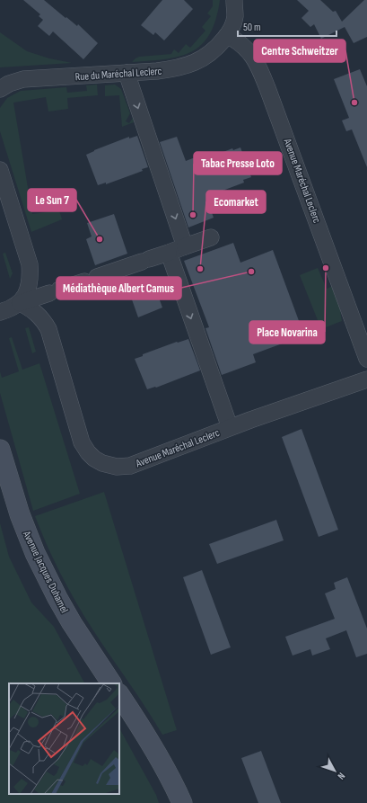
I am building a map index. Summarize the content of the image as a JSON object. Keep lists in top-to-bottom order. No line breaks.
{"streets":{"main road":["Avenue Jacques Duhamel"],"street":["Rue du Maréchal Leclerc","Avenue Maréchal Leclerc"]},"crossings":[["Rue du Maréchal Leclerc","Avenue Maréchal Leclerc"]],"places":["Centre Schweitzer","Tabac Presse Loto","Le Sun 7","Place Novarina","Ecomarket","Médiathèque Albert Camus"],"scale_bar":"50 m","north":"bottom right"}
